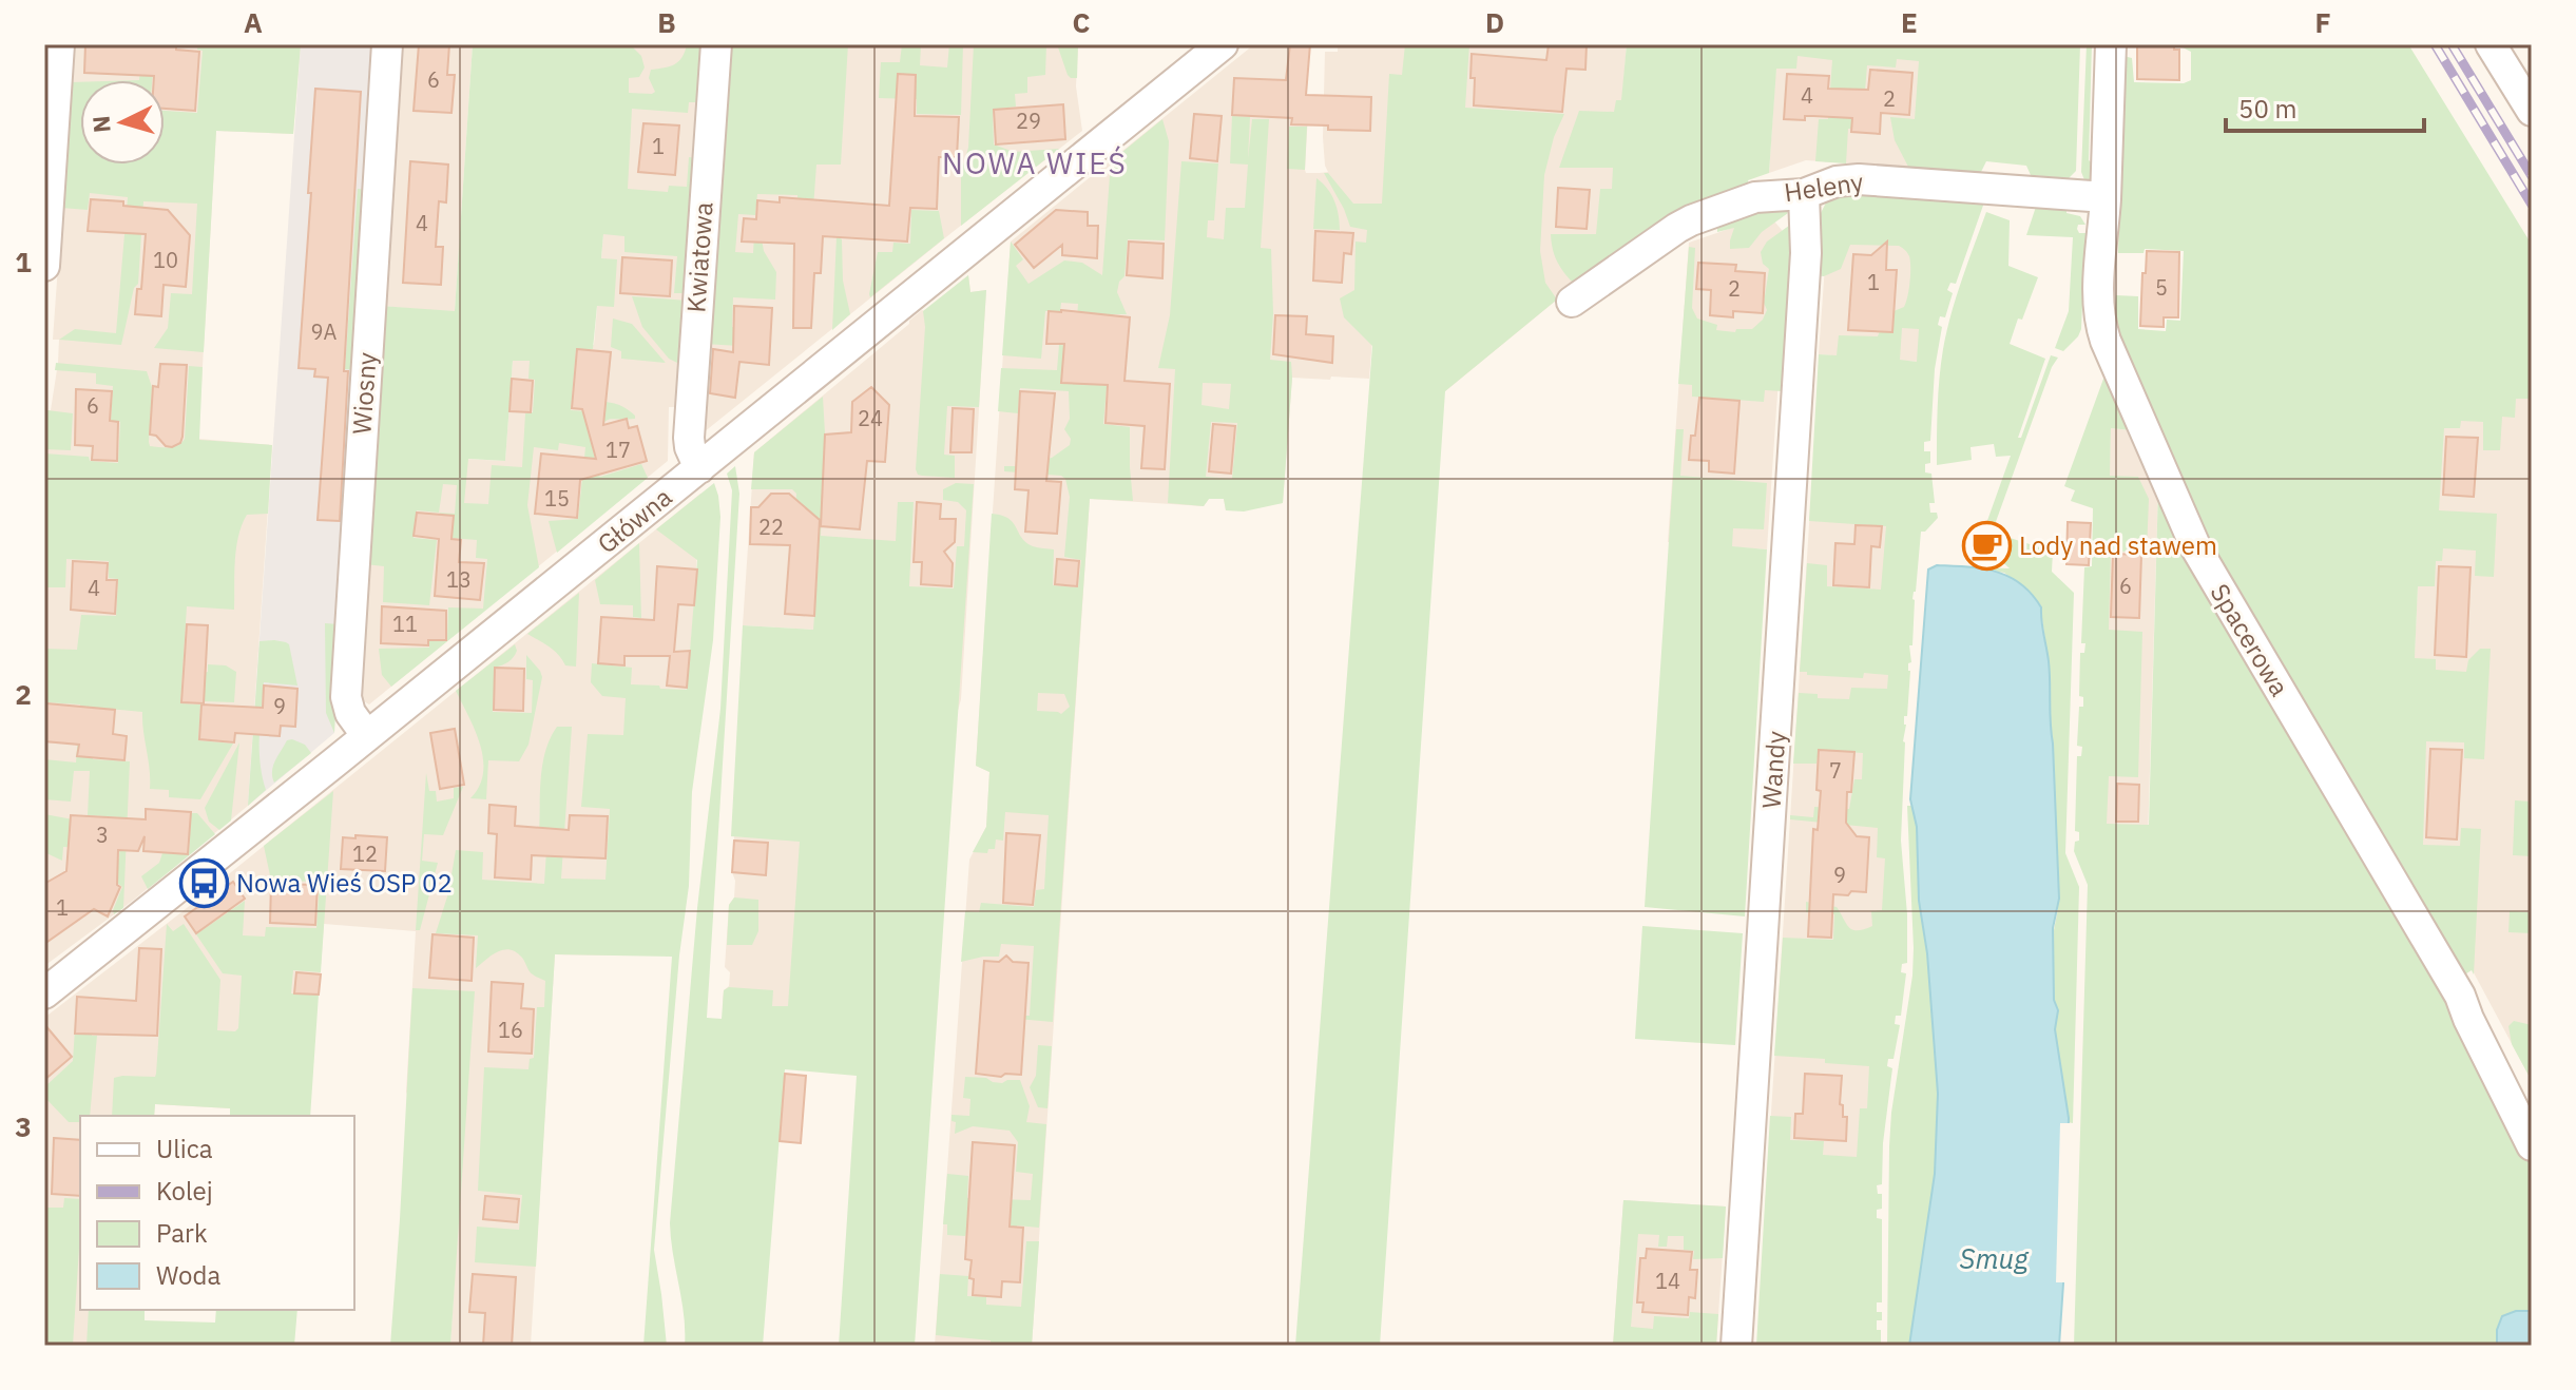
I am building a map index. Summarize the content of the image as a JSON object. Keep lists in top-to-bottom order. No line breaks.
{"streets":{"street":["Heleny","Kwiatowa","Wiosny","Główna","Spacerowa","Wandy"]},"crossings":[["Heleny","Spacerowa"],["Heleny","Wandy"],["Kwiatowa","Główna"],["Wiosny","Główna"]],"districts":["NOWA WIEŚ"],"water":["Smug"],"places":{"cafe":["Lody nad stawem"],"bus stop":["Nowa Wieś OSP 02"]},"house_numbers":["6","4","2","29","1","4","10","1","5","2","9A","6","24","17","15","22","13","6","4","11","9","7","3","12","9","1","16","14"],"legend":["Ulica","Kolej","Park","Woda"],"scale_bar":"50 m","north":"left","grid":{"columns":["A","B","C","D","E","F"],"rows":["1","2","3"]}}
